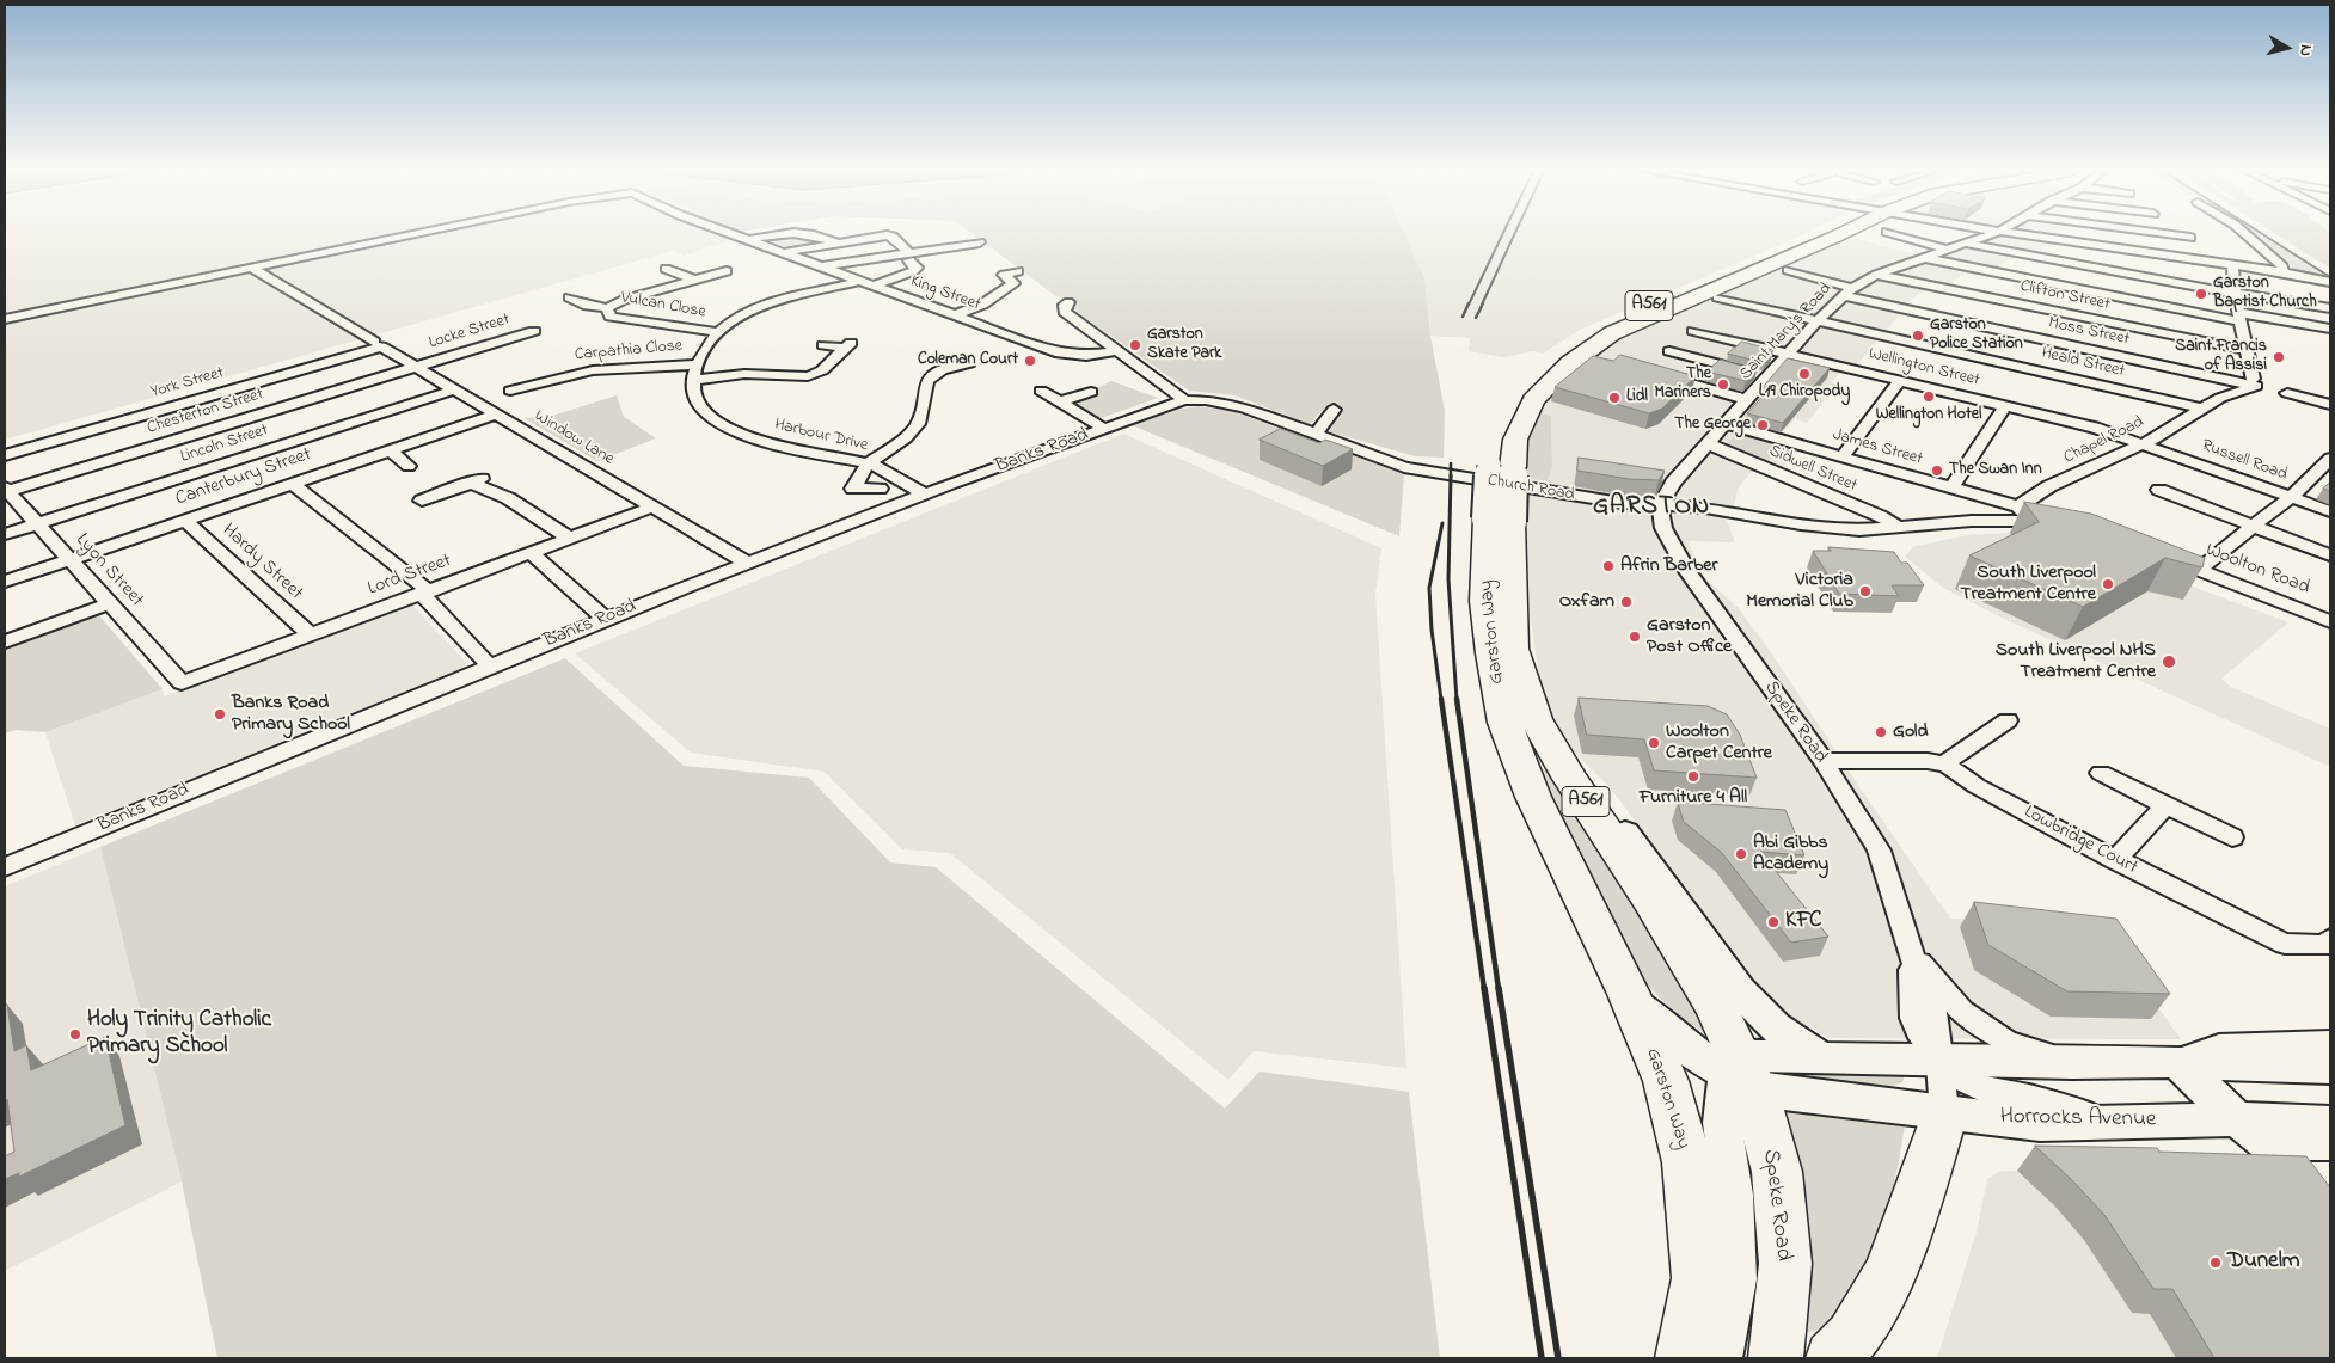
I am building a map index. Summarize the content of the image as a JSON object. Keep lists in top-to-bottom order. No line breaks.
{"streets":{"highway":["A561","Garston Way","Speke Road"],"main road":["Horrocks Avenue"],"street":["King Street","Clifton Street","Vulcan Close","Locke Street","Saint Mary's Road","Moss Street","Carpathia Close","Heald Street","Wellington Street","York Street","Chesterton Street","Harbour Drive","Window Lane","Chapel Road","Lincoln Street","James Street","Banks Road","Russell Road","Sidwell Street","Canterbury Street","Church Road","Hardy Street","Woolton Road","Lyon Street","Lord Street","Lowbridge Court"]},"crossings":[["King Street","Window Lane"],["Clifton Street","Saint Mary's Road"],["A561","Garston Way"],["Locke Street","Chesterton Street"],["Locke Street","Window Lane"],["Saint Mary's Road","Moss Street"],["Saint Mary's Road","Heald Street"],["Saint Mary's Road","Wellington Street"],["Saint Mary's Road","James Street"],["Saint Mary's Road","Sidwell Street"],["Saint Mary's Road","Church Road"],["Saint Mary's Road","Speke Road"],["Moss Street","Chapel Road"],["Heald Street","Chapel Road"],["Wellington Street","Chapel Road"],["Wellington Street","Russell Road"],["York Street","Window Lane"],["Chesterton Street","Window Lane"],["Chesterton Street","Lyon Street"],["Harbour Drive","Banks Road"],["Window Lane","Lincoln Street"],["Window Lane","Banks Road"],["Window Lane","Canterbury Street"],["Window Lane","Lord Street"],["Chapel Road","James Street"],["Chapel Road","Russell Road"],["Lincoln Street","Lyon Street"],["Banks Road","Church Road"],["Sidwell Street","Church Road"],["Canterbury Street","Hardy Street"],["Canterbury Street","Lyon Street"],["Church Road","Speke Road"],["Hardy Street","Lord Street"],["Lyon Street","Lord Street"],["Garston Way","Speke Road"],["Garston Way","Horrocks Avenue"],["Speke Road","Lowbridge Court"],["Speke Road","Horrocks Avenue"]],"districts":["GARSTON"],"places":["Garston Baptist Church","Garston Police Station","Garston Skate Park","Saint Francis of Assisi","Coleman Court","L19 Chiropody","The Mariners","Wellington Hotel","Lidl","The George","The Swan Inn","Afrin Barber","South Liverpool Treatment Centre","Victoria Memorial Club","Oxfam","Garston Post Office","South Liverpool NHS Treatment Centre","Banks Road Primary School","Gold","Woolton Carpet Centre","Furniture 4 All","Abi Gibbs Academy","KFC","Holy Trinity Catholic Primary School","Dunelm"],"north":"right"}
